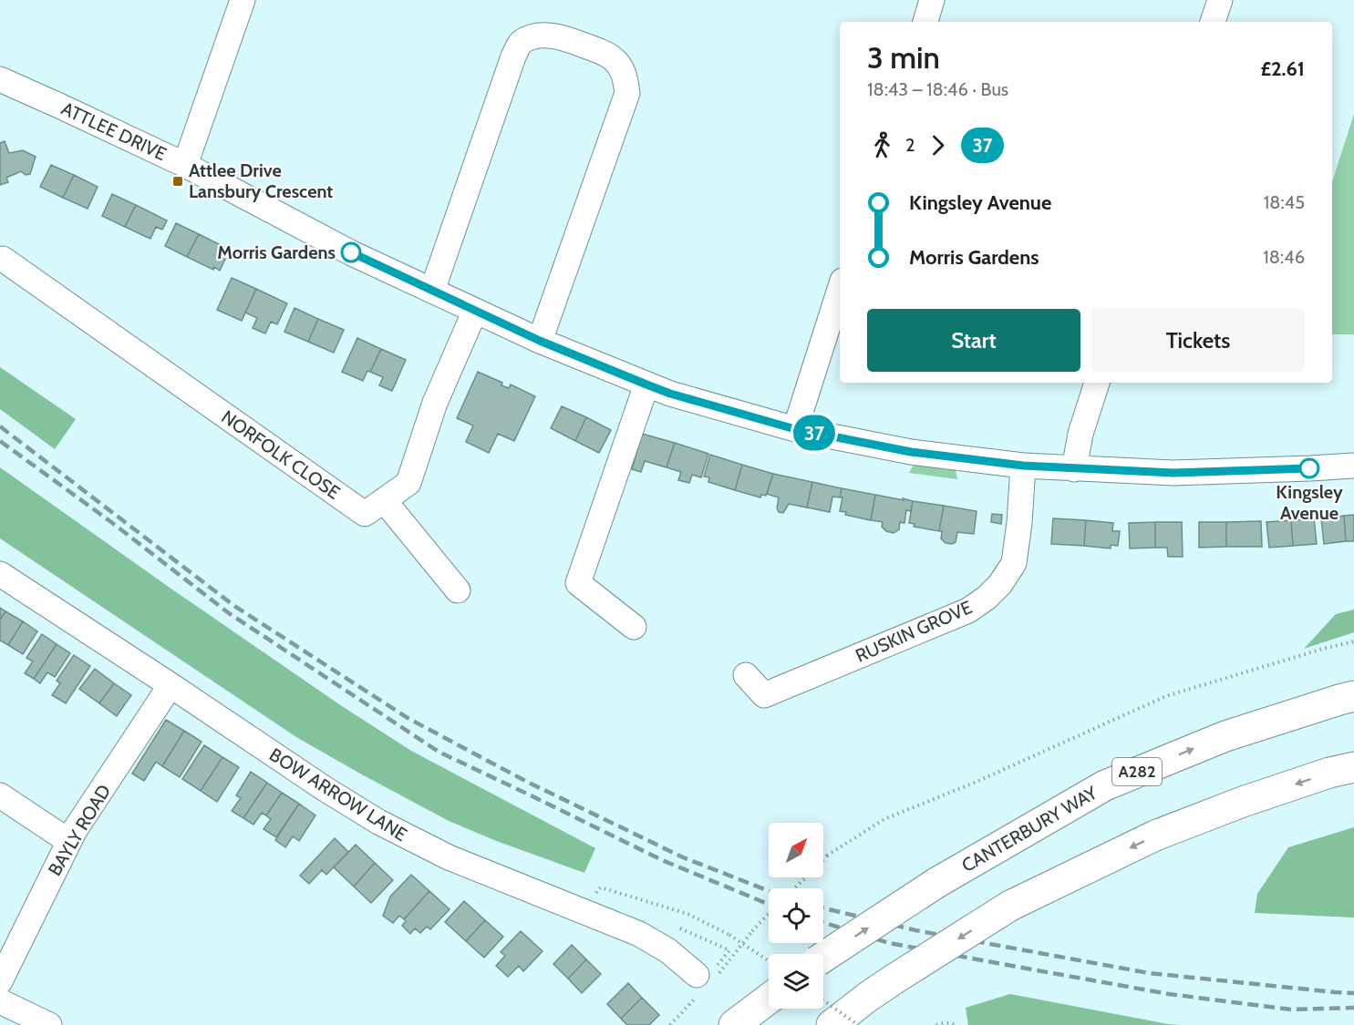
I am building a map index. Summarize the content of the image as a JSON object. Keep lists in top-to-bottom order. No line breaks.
{"streets":{"highway":["A282","CANTERBURY WAY"],"street":["ATTLEE DRIVE","NORFOLK CLOSE","RUSKIN GROVE","BOW ARROW LANE","BAYLY ROAD"]},"crossings":[["ATTLEE DRIVE","NORFOLK CLOSE"],["ATTLEE DRIVE","RUSKIN GROVE"],["BOW ARROW LANE","BAYLY ROAD"]],"places":{"transit":["Attlee Drive Lansbury Crescent"],"other":["Morris Gardens","Kingsley Avenue"]},"lines":["bus line 37"],"north":"top right","page":{"on_map":"37","heading":["3 min","18:43 – 18:46 · Bus","£2.61"],"legs":["2","37"],"list":[{"name":"Kingsley Avenue","value":"18:45"},{"name":"Morris Gardens","value":"18:46"}],"buttons":["Start","Tickets"]}}
